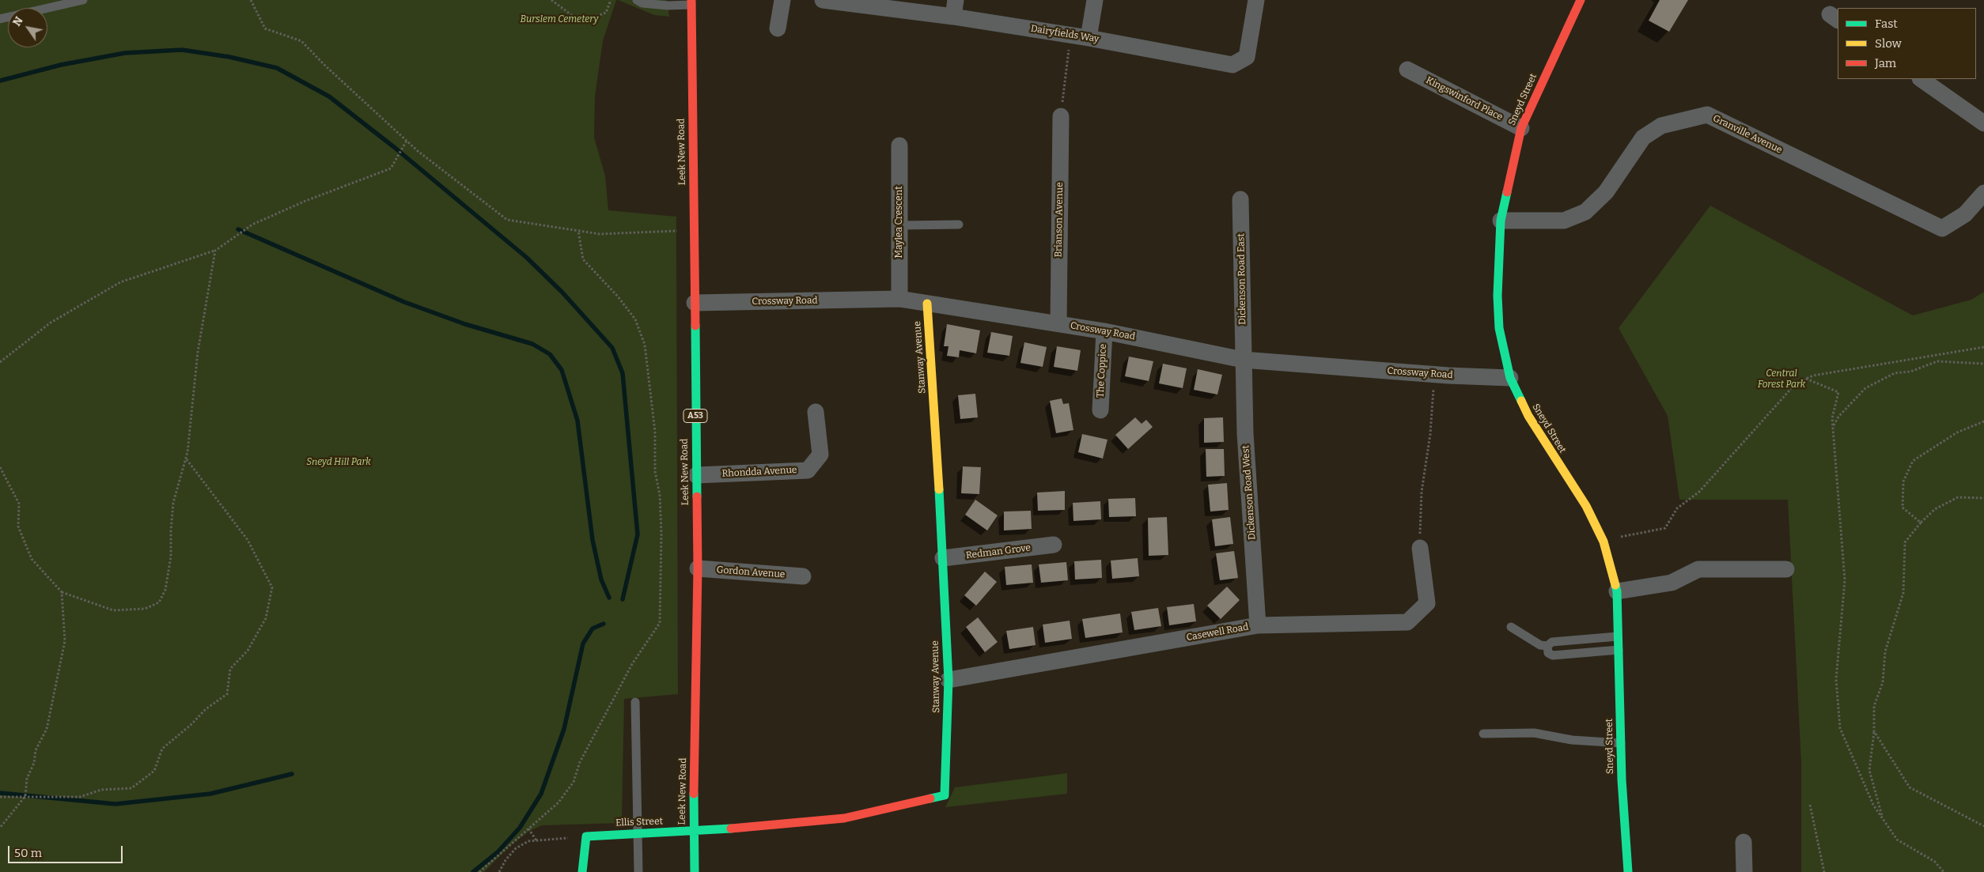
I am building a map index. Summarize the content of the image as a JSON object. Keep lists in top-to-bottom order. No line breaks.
{"streets":{"main road":["Sneyd Street","Leek New Road","Stanway Avenue","A53","Ellis Street"],"street":["Dairyfields Way","Kingswinford Place","Granville Avenue","Brianson Avenue","Maylea Crescent","Dickenson Road East","Crossway Road","The Coppice","Rhondda Avenue","Dickenson Road West","Redman Grove","Gordon Avenue","Casewell Road"]},"crossings":[["Kingswinford Place","Sneyd Street"],["Sneyd Street","Granville Avenue"],["Sneyd Street","Crossway Road"],["Leek New Road","Crossway Road"],["Leek New Road","Stanway Avenue"],["Leek New Road","Rhondda Avenue"],["Leek New Road","Gordon Avenue"],["Leek New Road","Ellis Street"],["Brianson Avenue","Crossway Road"],["Maylea Crescent","Crossway Road"],["Dickenson Road East","Crossway Road"],["Dickenson Road East","Dickenson Road West"],["Crossway Road","Stanway Avenue"],["Crossway Road","The Coppice"],["Crossway Road","Dickenson Road West"],["Stanway Avenue","Redman Grove"],["Stanway Avenue","Casewell Road"],["Stanway Avenue","Ellis Street"],["Dickenson Road West","Casewell Road"]],"parks":["Burslem Cemetery","Central Forest Park","Sneyd Hill Park"],"legend":["Fast","Slow","Jam"],"scale_bar":"50 m","north":"top left"}
